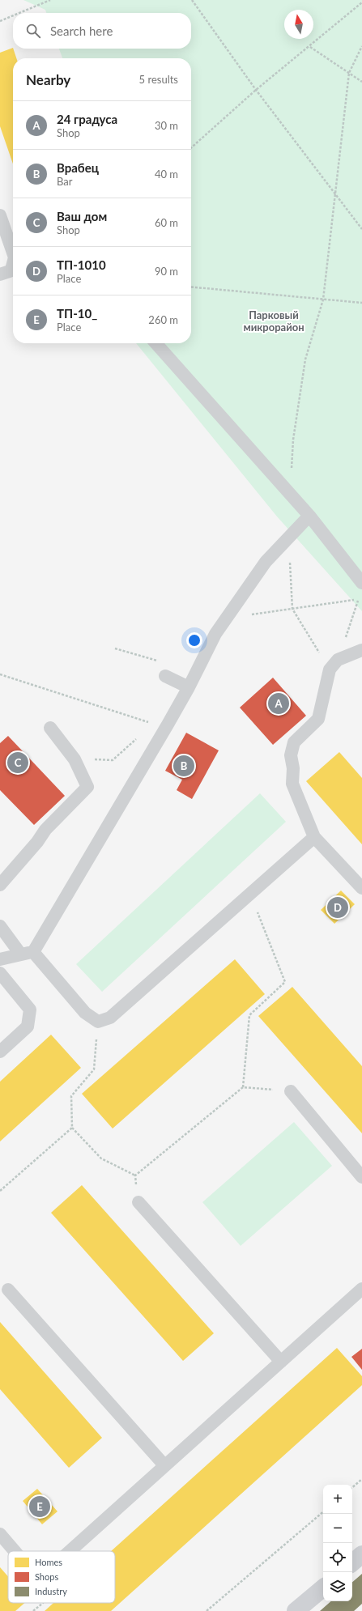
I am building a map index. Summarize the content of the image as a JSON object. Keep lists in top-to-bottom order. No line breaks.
{"districts":["Парковый микрорайон"],"legend":["Homes","Shops","Industry"],"north":"top","page":{"search":"Search here","heading":["Nearby","5 results"],"list":[{"mark":"A","name":"24 градуса","note":"Shop","value":"30 m"},{"mark":"B","name":"Врабец","note":"Bar","value":"40 m"},{"mark":"C","name":"Ваш дом","note":"Shop","value":"60 m"},{"mark":"D","name":"ТП-1010","note":"Place","value":"90 m"},{"mark":"E","name":"ТП-10_","note":"Place","value":"260 m"}],"pins":["A","C","B","D","E"],"map_buttons":["+","−"]}}
